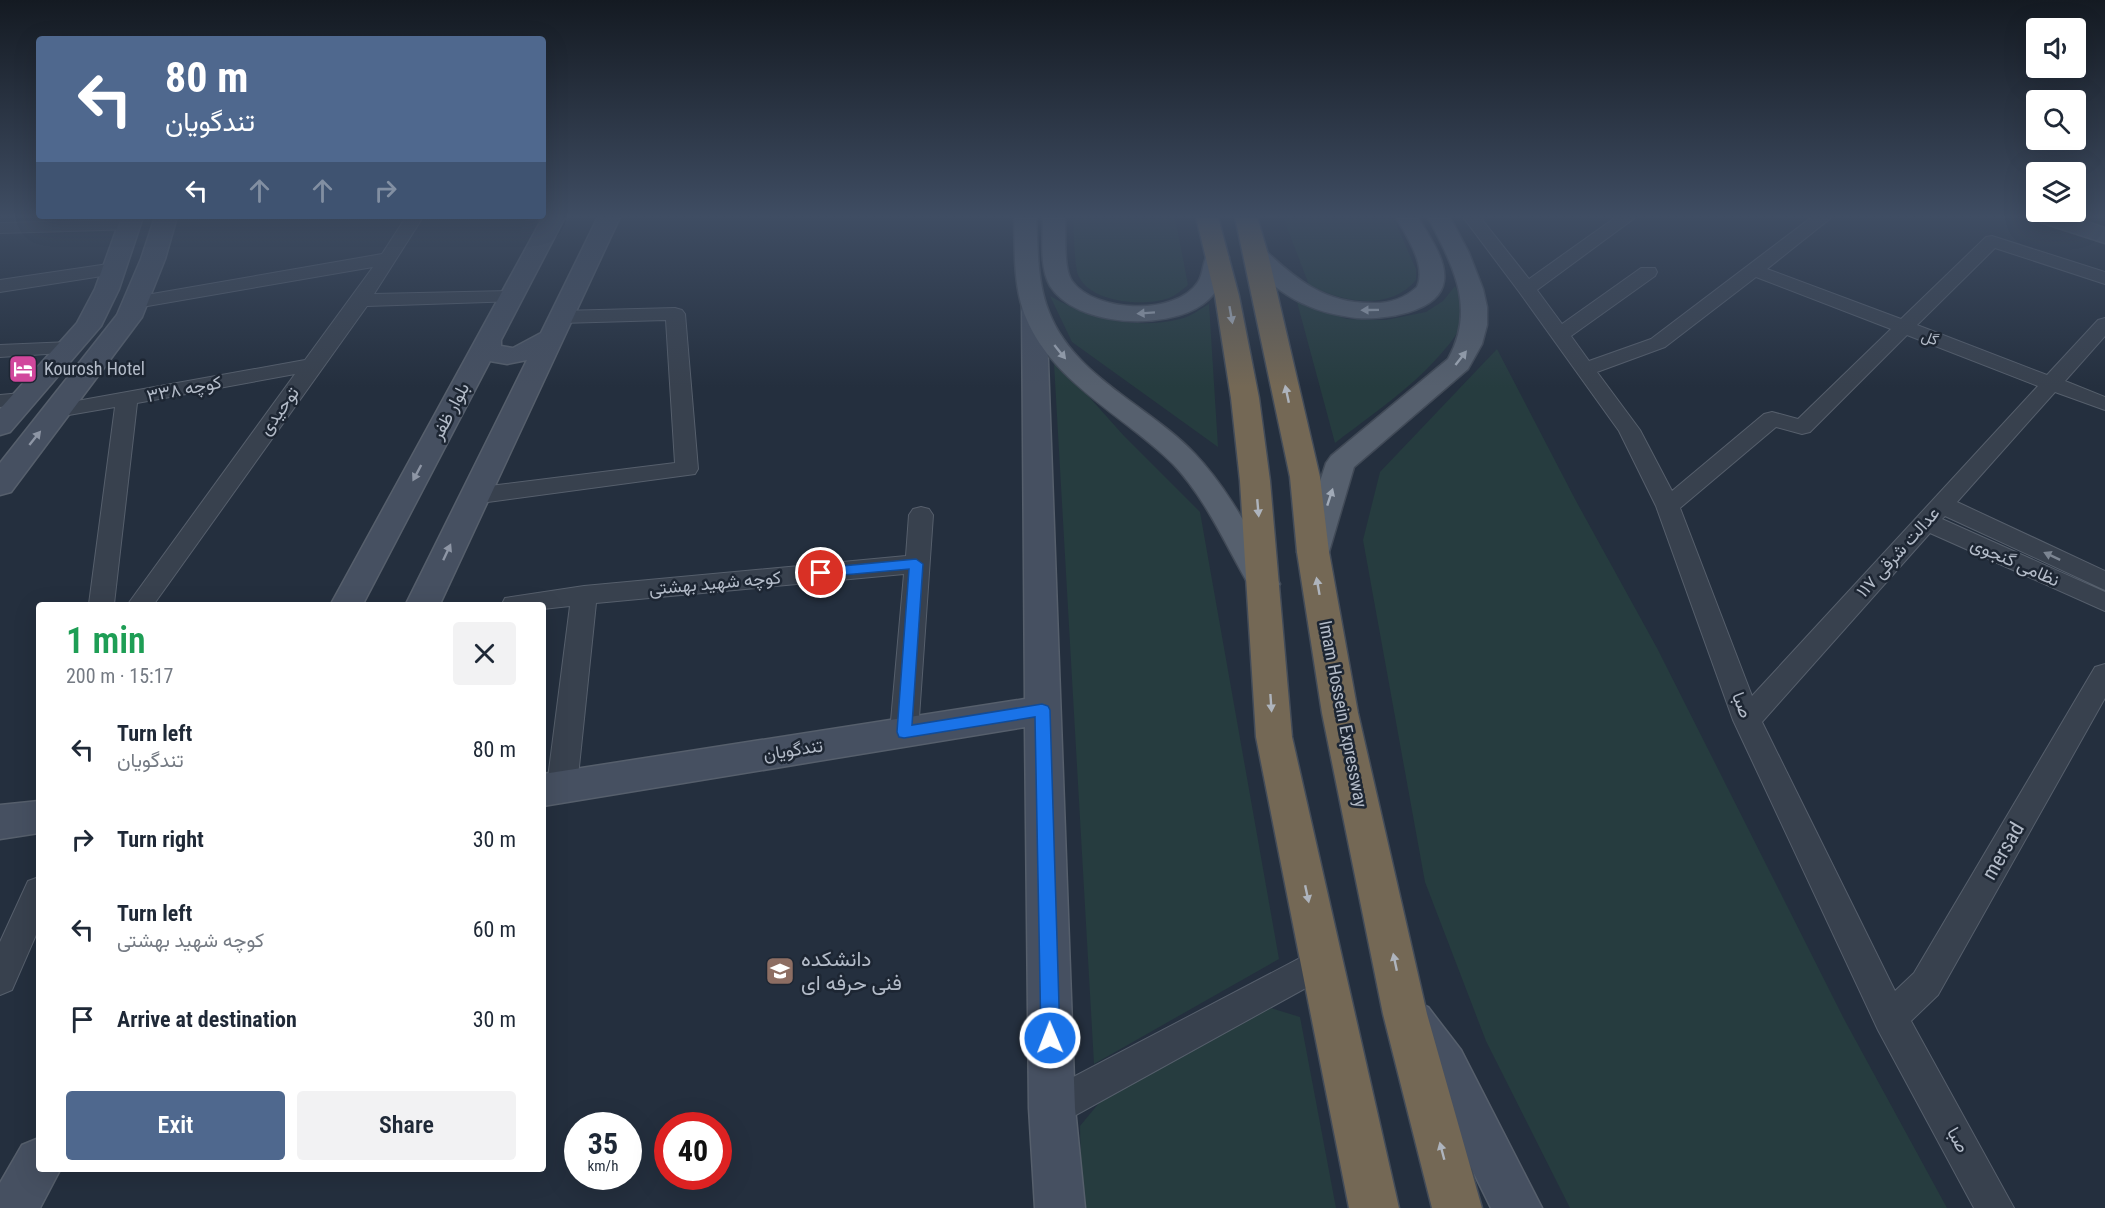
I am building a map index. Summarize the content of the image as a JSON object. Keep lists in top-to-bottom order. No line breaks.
{"streets":{"highway":["Imam Hossein Expressway"],"street":["گل","کوچه ۳۳۸","توحیدی","بلوار ظفر","۱۱۷ عدالت شرقی","نظامی گنجوی","کوچه شهید بهشتی","صبا","تندگویان","mersad"]},"crossings":[["گل","۱۱۷ عدالت شرقی"],["کوچه ۳۳۸","توحیدی"],["۱۱۷ عدالت شرقی","نظامی گنجوی"],["۱۱۷ عدالت شرقی","صبا"],["صبا","mersad"]],"places":{"hotel":["Kourosh Hotel"],"school or university":["دانشکده فنی حرفه ای"]},"page":{"turn":["80 m","تندگویان"],"heading":["1 min","200 m · 15:17"],"list":[{"name":"Turn left","note":"تندگویان","value":"80 m"},{"name":"Turn right","value":"30 m"},{"name":"Turn left","note":"کوچه شهید بهشتی","value":"60 m"},{"name":"Arrive at destination","value":"30 m"}],"buttons":["Exit","Share"],"speed":"35 km/h","limit":"40"}}
